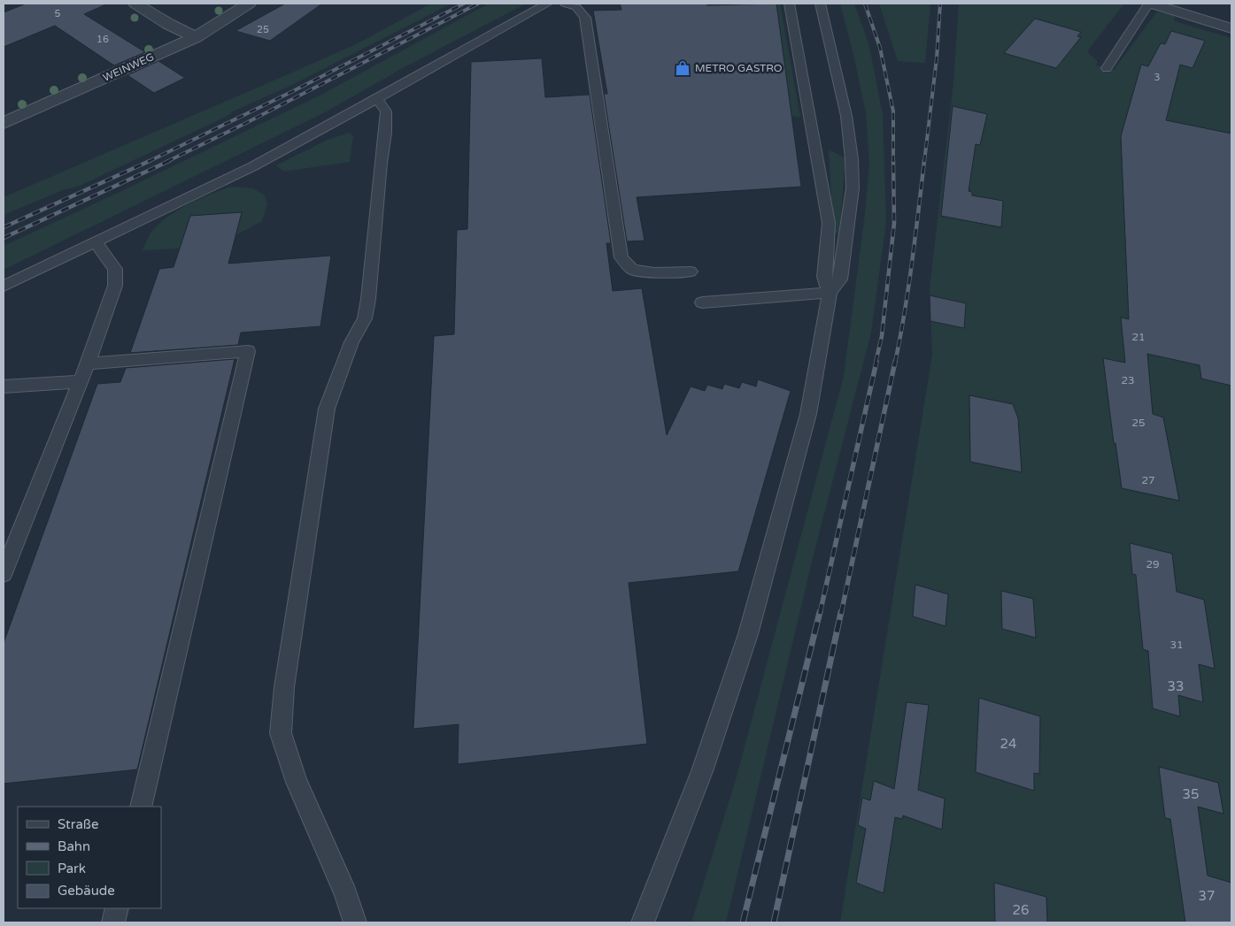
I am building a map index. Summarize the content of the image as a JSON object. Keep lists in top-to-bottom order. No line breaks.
{"streets":{"street":["WEINWEG"]},"places":{"shop":["METRO GASTRO"]},"house_numbers":["5","25","16","3","21","23","25","27","29","31","33","24","35","37","26"],"legend":["Straße","Bahn","Park","Gebäude"]}
